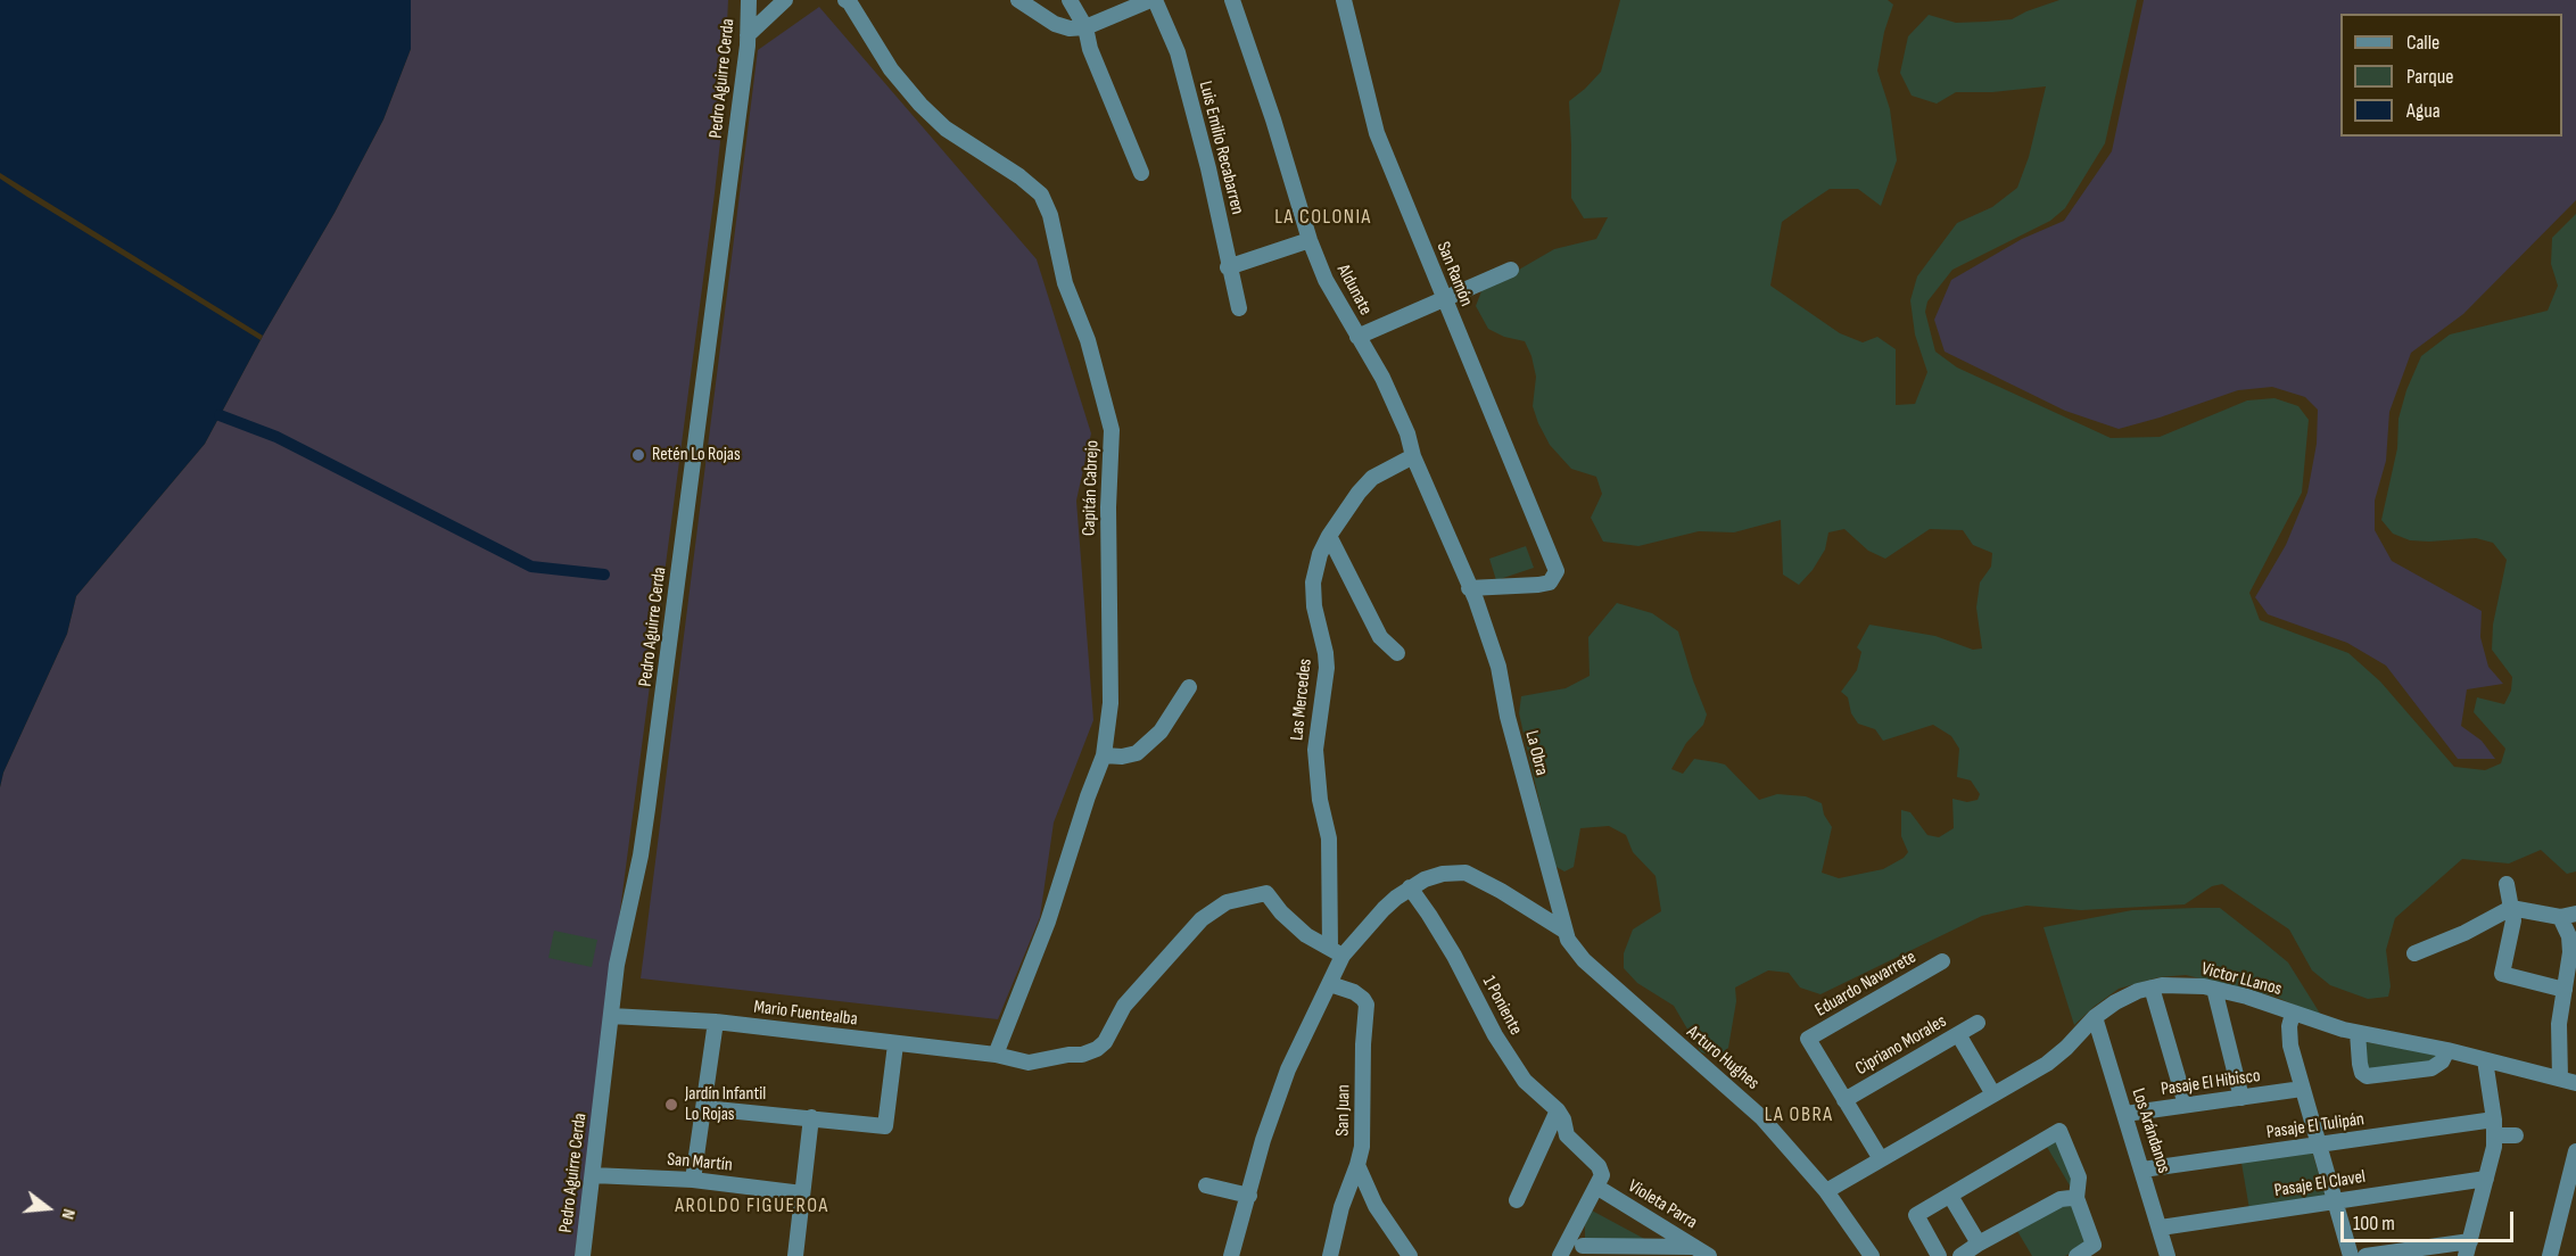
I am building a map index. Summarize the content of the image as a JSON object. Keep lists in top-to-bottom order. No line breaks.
{"streets":{"street":["Pedro Aguirre Cerda","Luis Emilio Recabarren","San Ramón","Aldunate","Capitán Cabrejo","Las Mercedes","La Obra","Victor LLanos","Eduardo Navarrete","1 Poniente","Mario Fuentealba","Cipriano Morales","Arturo Hughes","Pasaje El Hibisco","San Juan","Pasaje El Tulipán","Los Arándanos","San Martín","Pasaje El Clavel","Violeta Parra"]},"crossings":[["Pedro Aguirre Cerda","Mario Fuentealba"],["Pedro Aguirre Cerda","San Martín"],["San Ramón","Aldunate"],["San Ramón","La Obra"],["Aldunate","Las Mercedes"],["Aldunate","La Obra"],["Capitán Cabrejo","Mario Fuentealba"],["Las Mercedes","Mario Fuentealba"],["Las Mercedes","San Juan"],["La Obra","Arturo Hughes"],["Victor LLanos","Arturo Hughes"],["Victor LLanos","Los Arándanos"],["Eduardo Navarrete","Cipriano Morales"],["1 Poniente","Violeta Parra"],["Pasaje El Hibisco","Los Arándanos"],["Pasaje El Tulipán","Los Arándanos"],["Los Arándanos","Pasaje El Clavel"]],"districts":["LA COLONIA","LA OBRA","AROLDO FIGUEROA"],"places":["Retén Lo Rojas","Jardín Infantil Lo Rojas"],"legend":["Calle","Parque","Agua"],"scale_bar":"100 m","north":"right"}
